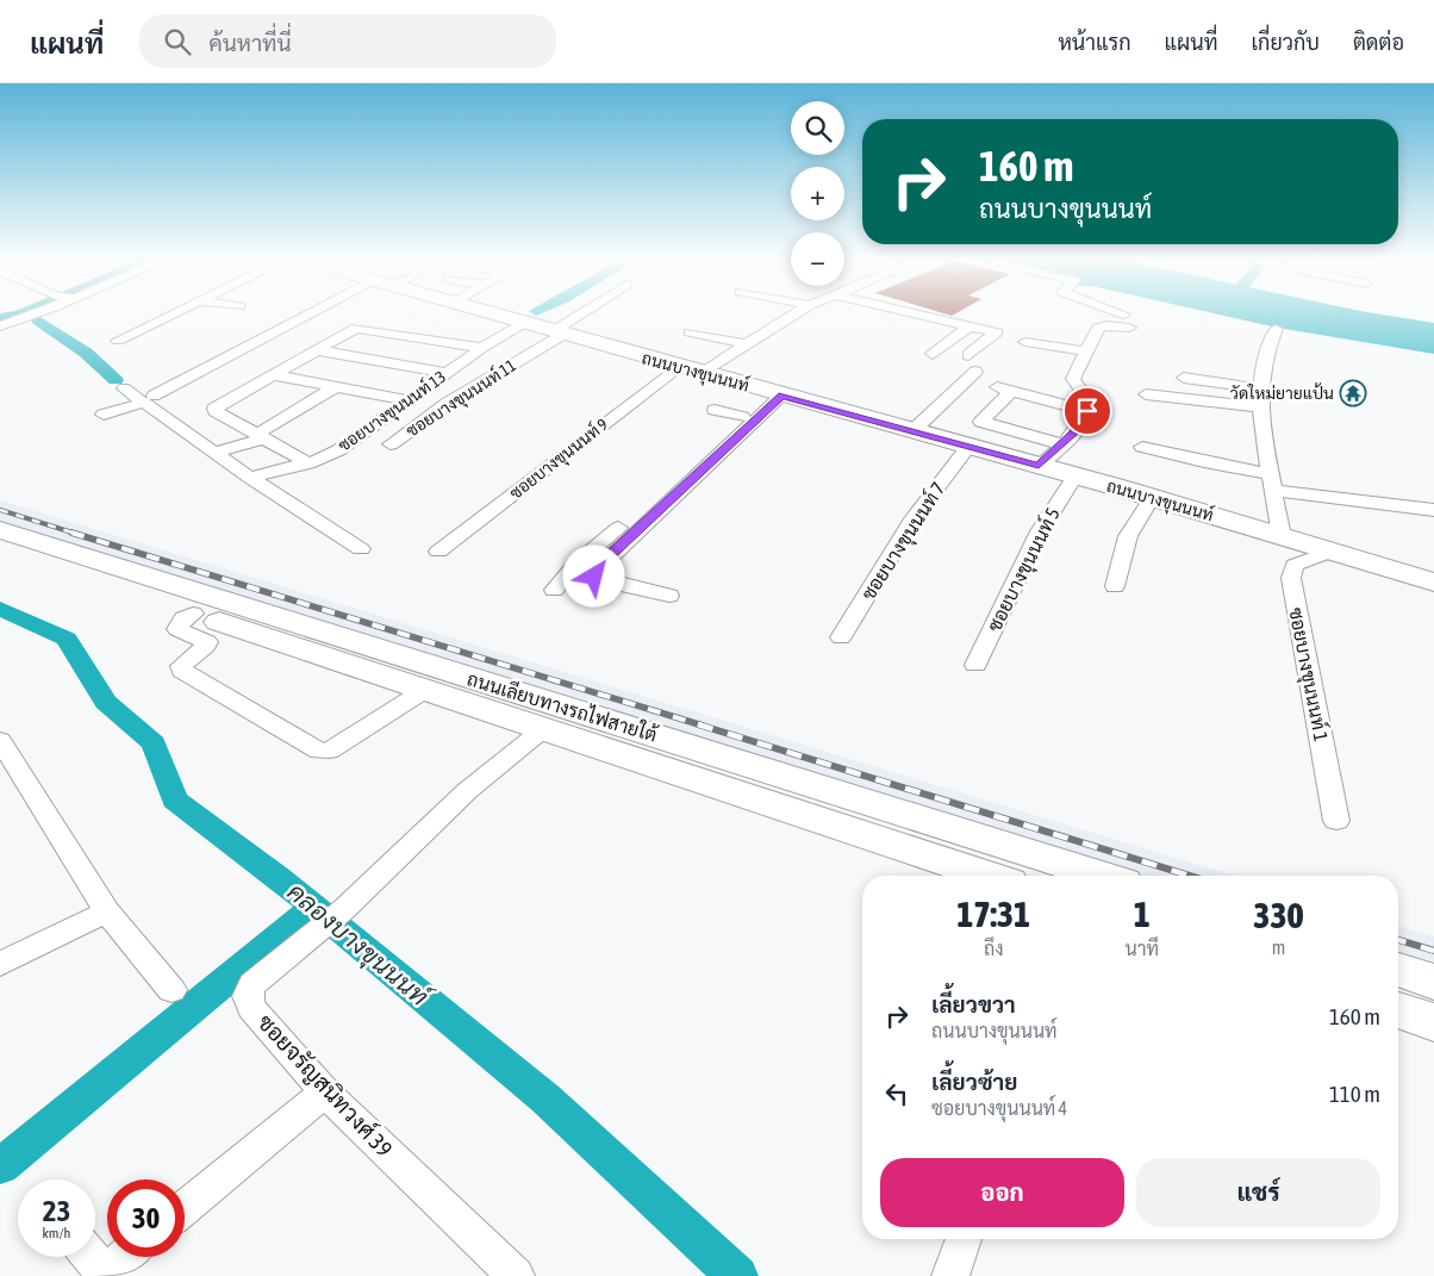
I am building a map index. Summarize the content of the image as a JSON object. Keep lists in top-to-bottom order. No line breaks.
{"streets":{"main road":["ถนนบางขุนนนท์","ถนนเลียบทางรถไฟสายใต้"],"street":["ซอยบางขุนนนท์ 11","ซอยบางขุนนนท์ 13","ซอยบางขุนนนท์ 9","ซอยบางขุนนนท์ 7","ซอยบางขุนนนท์ 5","ซอยบางขุนนนท์ 1","ซอยจรัญสนิทวงศ์ 39"]},"crossings":[["ถนนบางขุนนนท์","ซอยบางขุนนนท์ 11"],["ถนนบางขุนนนท์","ซอยบางขุนนนท์ 13"],["ถนนบางขุนนนท์","ซอยบางขุนนนท์ 9"],["ถนนบางขุนนนท์","ซอยบางขุนนนท์ 7"],["ถนนบางขุนนนท์","ซอยบางขุนนนท์ 5"],["ถนนบางขุนนนท์","ซอยบางขุนนนท์ 1"],["ถนนเลียบทางรถไฟสายใต้","ซอยจรัญสนิทวงศ์ 39"]],"water":["คลองบางขุนนนท์"],"places":{"temple":["วัดใหม่ยายแป้น"]},"page":{"header":"แผนที่","search":"ค้นหาที่นี่","nav":["หน้าแรก","แผนที่","เกี่ยวกับ","ติดต่อ"],"map_buttons":["+","−"],"turn":["160 m","ถนนบางขุนนนท์"],"eta":["17:31","ถึง","1","นาที","330","m"],"list":[{"name":"เลี้ยวขวา","note":"ถนนบางขุนนนท์","value":"160 m"},{"name":"เลี้ยวซ้าย","note":"ซอยบางขุนนนท์ 4","value":"110 m"}],"buttons":["ออก","แชร์"],"speed":"23 km/h","limit":"30"}}
